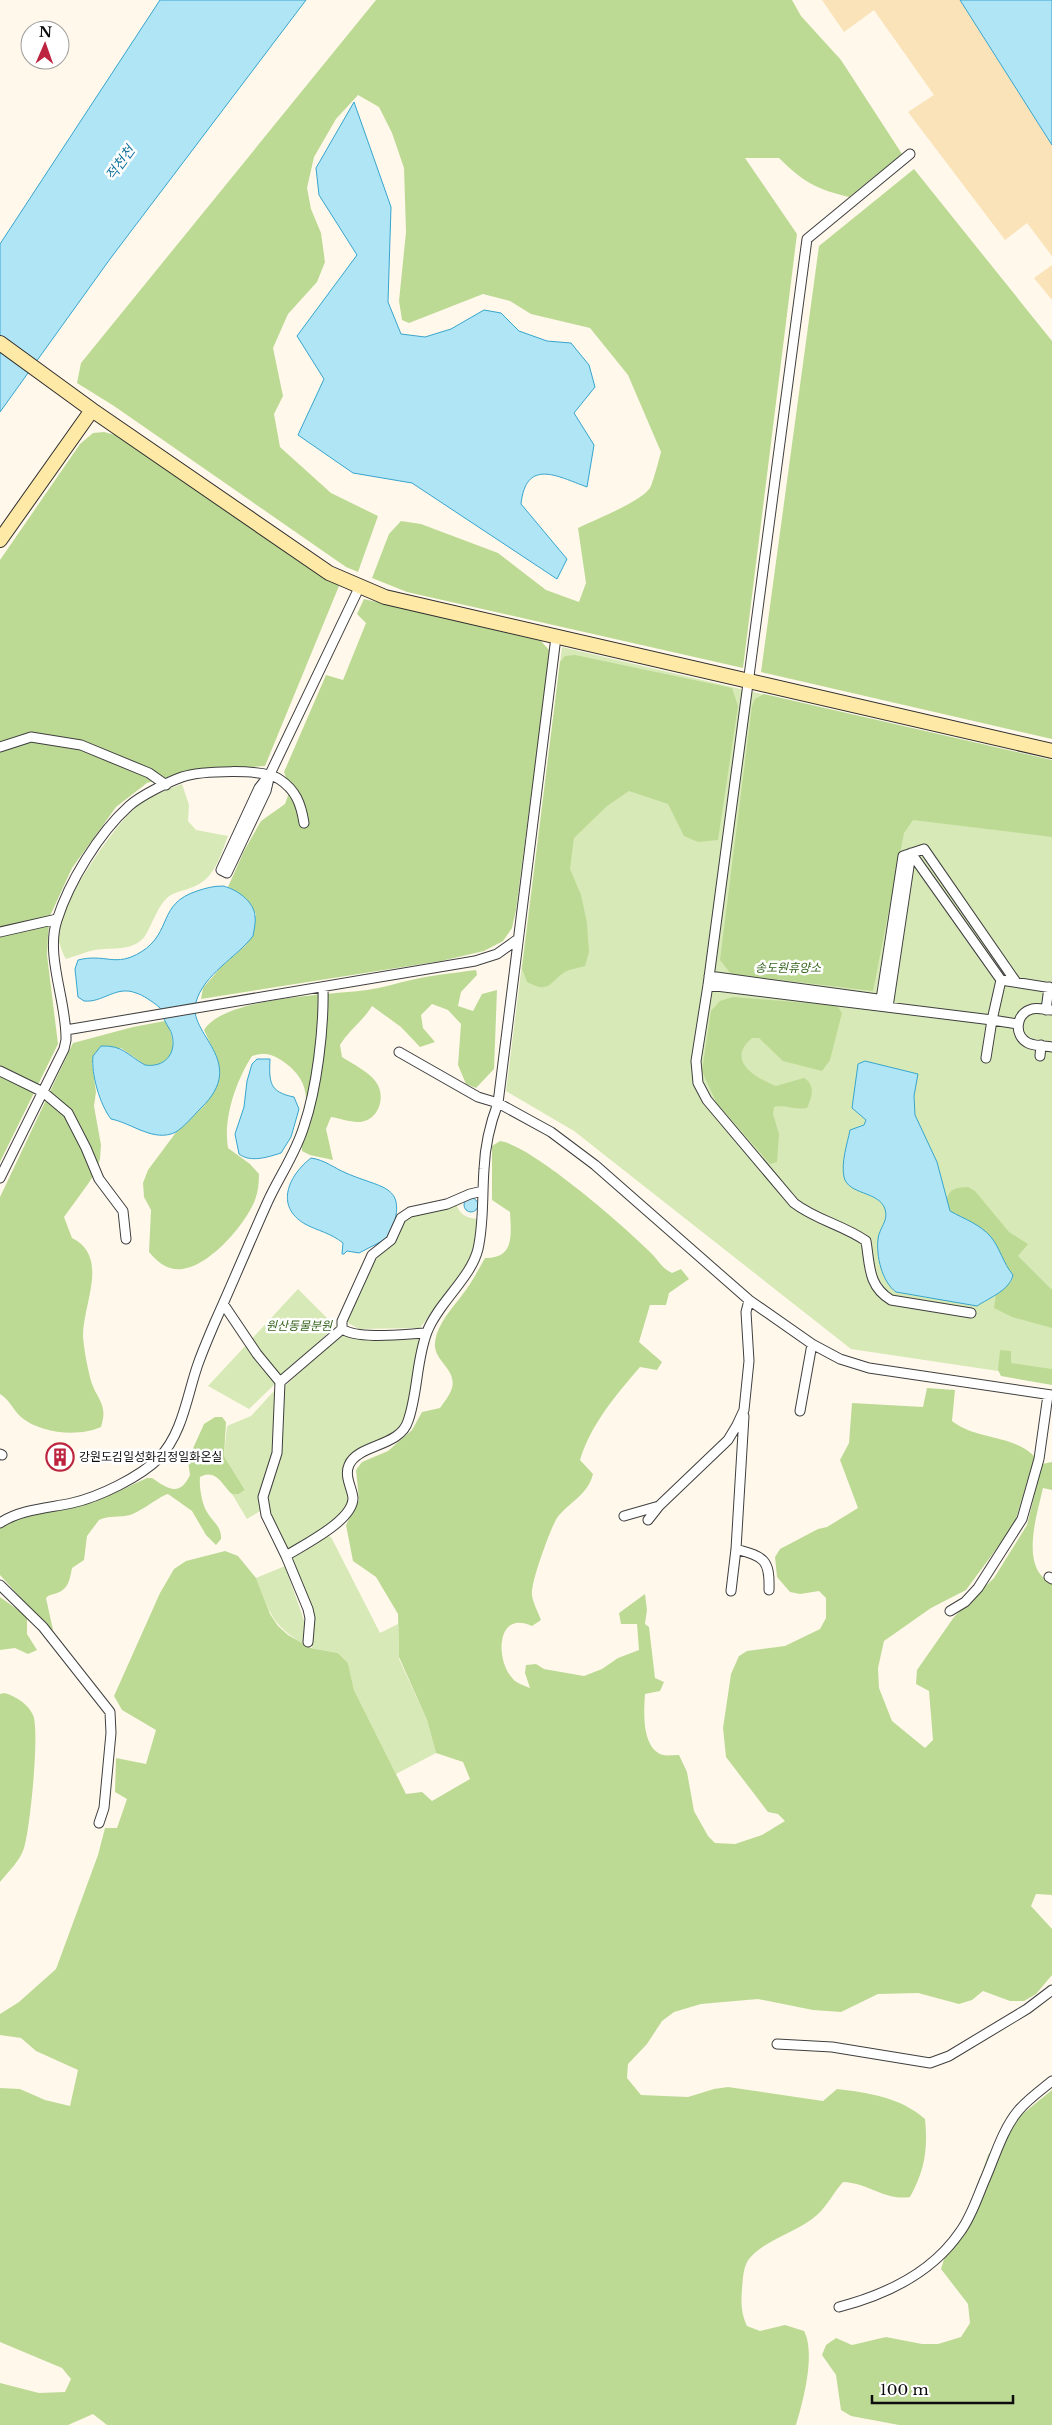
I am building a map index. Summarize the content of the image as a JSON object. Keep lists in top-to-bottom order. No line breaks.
{"water":["적천천"],"parks":["송도원휴양소","원산동물분원"],"places":{"building":["강원도김일성화김정일화온실"]},"scale_bar":"100 m","north":"top"}
